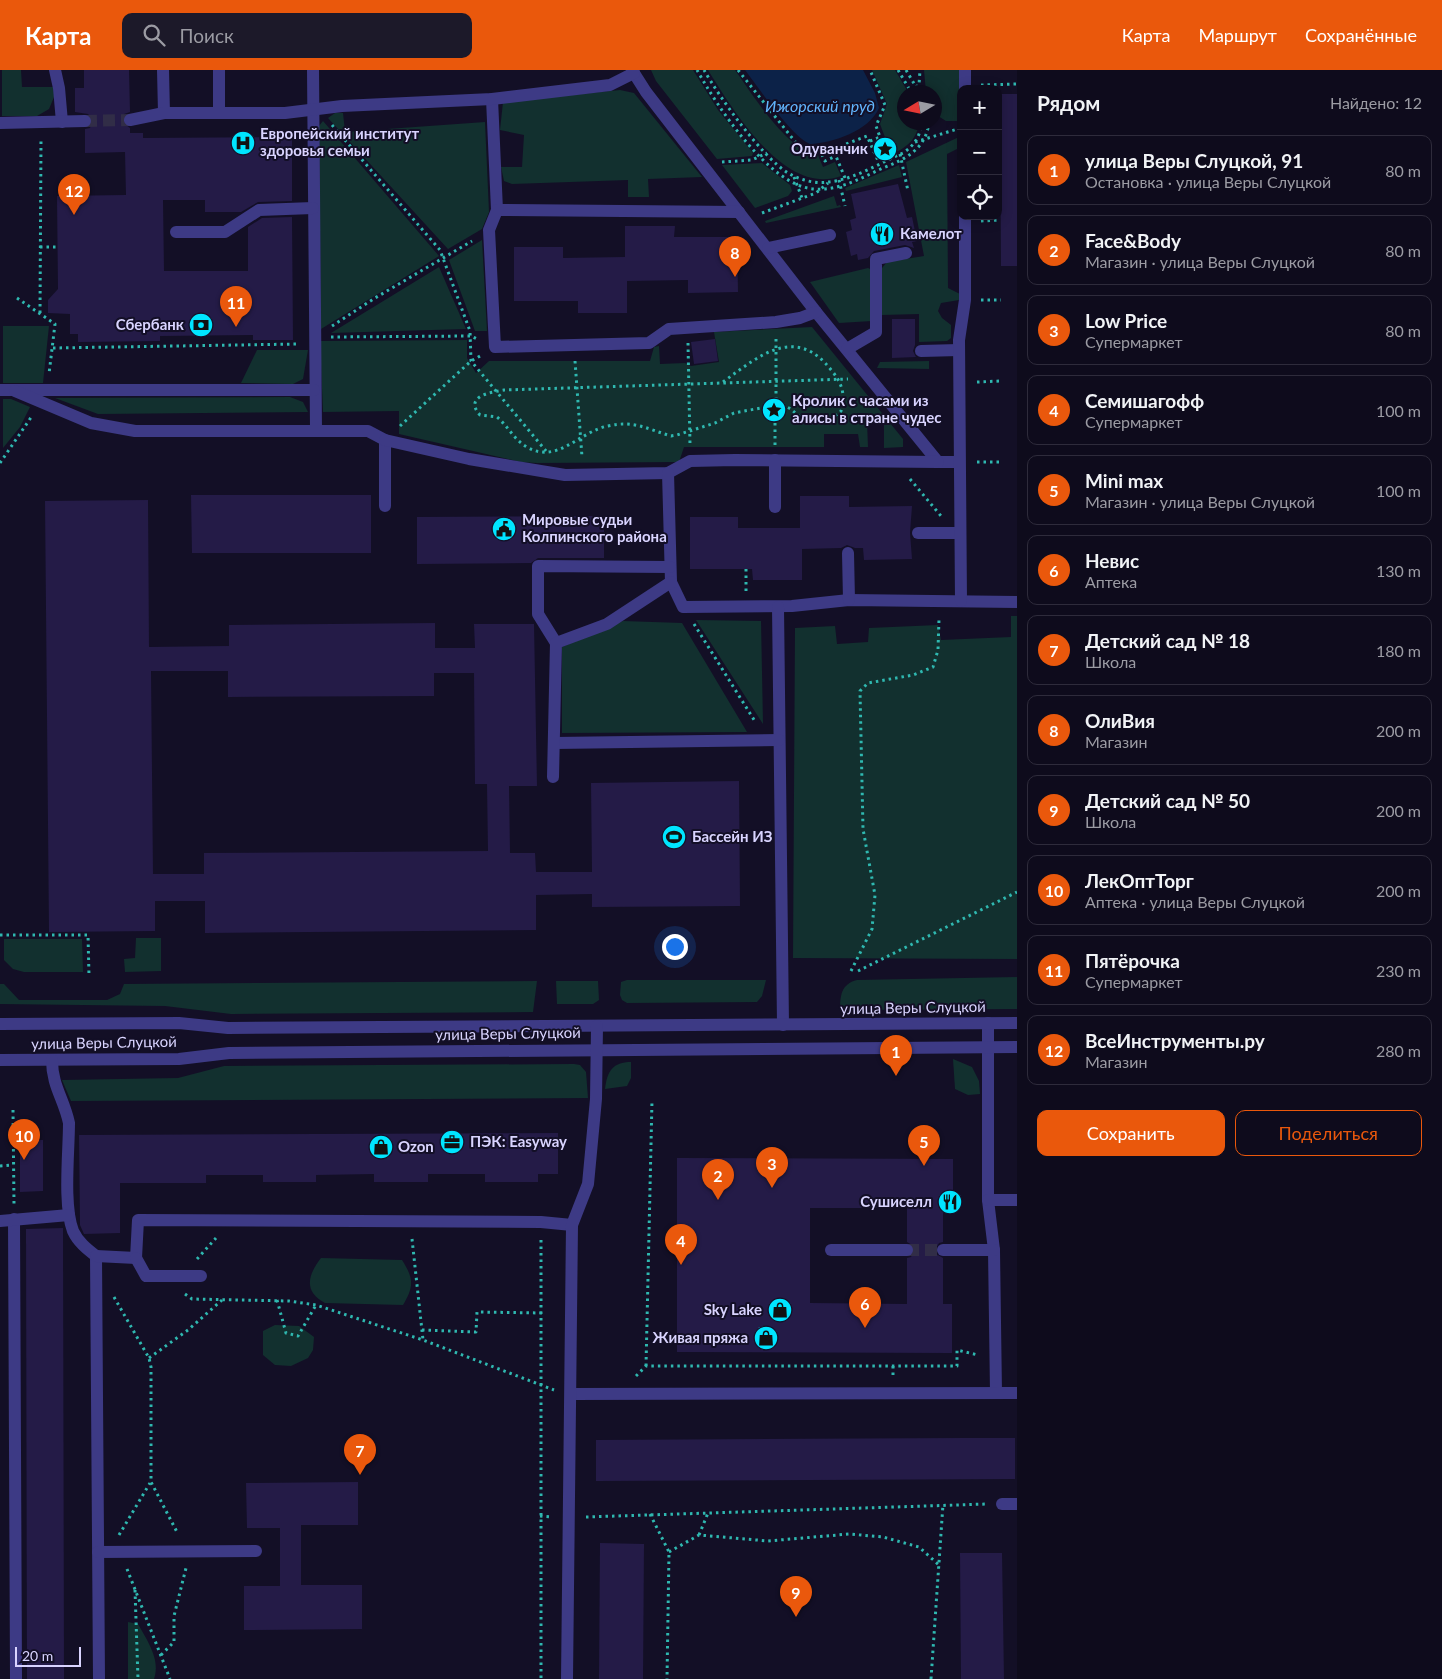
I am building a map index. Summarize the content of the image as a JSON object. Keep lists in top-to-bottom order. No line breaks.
{"streets":{"street":["улица Веры Слуцкой"]},"water":["Ижорский пруд"],"places":{"hospital":["Европейский институт здоровья семьи"],"place":["Одуванчик","Кролик с часами из алисы в стране чудес"],"restaurant":["Камелот","Сушиселл"],"bank":["Сбербанк"],"public building":["Мировые судьи Колпинского района"],"sports":["Бассейн ИЗ"],"office":["ПЭК: Easyway"],"shop":["Ozon","Sky Lake","Живая пряжа"]},"scale_bar":"20 m","north":"left","page":{"header":"Карта","search":"Поиск","nav":["Карта","Маршрут","Сохранённые"],"heading":["Рядом","Найдено: 12"],"map_buttons":["+","−"],"list":[{"mark":"1","name":"улица Веры Слуцкой, 91","note":"Остановка · улица Веры Слуцкой","value":"80 m"},{"mark":"2","name":"Face&Body","note":"Магазин · улица Веры Слуцкой","value":"80 m"},{"mark":"3","name":"Low Price","note":"Супермаркет","value":"80 m"},{"mark":"4","name":"Семишагофф","note":"Супермаркет","value":"100 m"},{"mark":"5","name":"Mini max","note":"Магазин · улица Веры Слуцкой","value":"100 m"},{"mark":"6","name":"Невис","note":"Аптека","value":"130 m"},{"mark":"7","name":"Детский сад № 18","note":"Школа","value":"180 m"},{"mark":"8","name":"ОлиВия","note":"Магазин","value":"200 m"},{"mark":"9","name":"Детский сад № 50","note":"Школа","value":"200 m"},{"mark":"10","name":"ЛекОптТорг","note":"Аптека · улица Веры Слуцкой","value":"200 m"},{"mark":"11","name":"Пятёрочка","note":"Супермаркет","value":"230 m"},{"mark":"12","name":"ВсеИнструменты.ру","note":"Магазин","value":"280 m"}],"pins":["12","8","11","1","10","5","3","2","4","6","7","9"],"buttons":["Сохранить","Поделиться"],"scale":"20 m"}}
